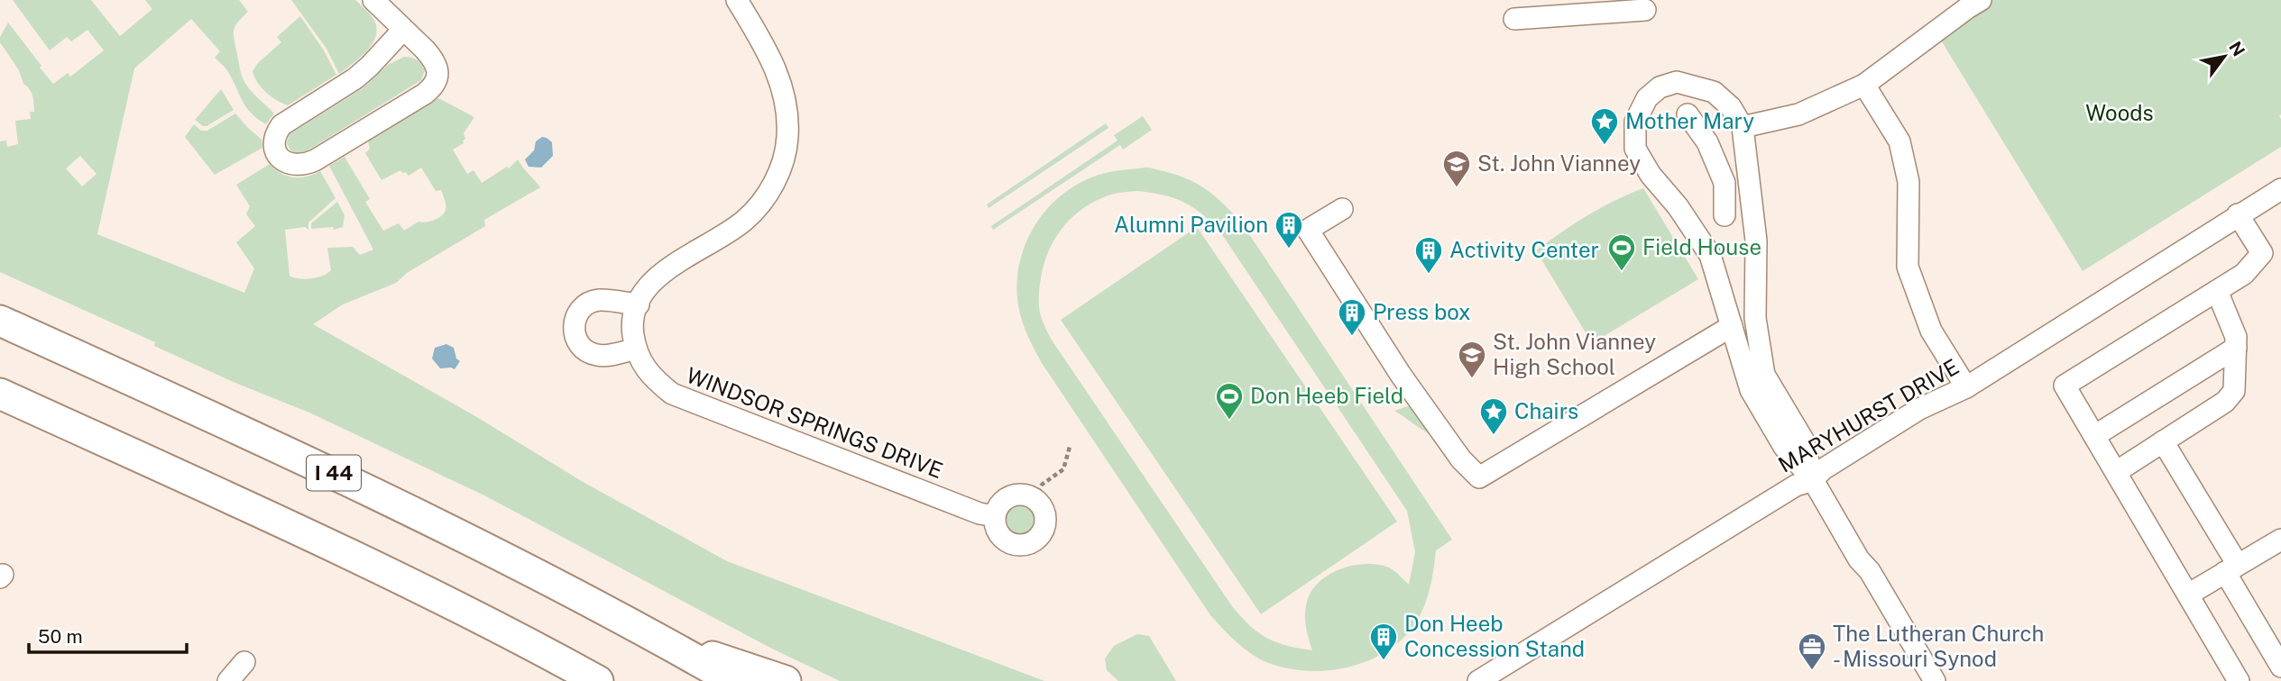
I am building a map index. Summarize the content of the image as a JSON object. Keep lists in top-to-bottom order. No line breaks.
{"streets":{"highway":["I 44"],"street":["MARYHURST DRIVE","WINDSOR SPRINGS DRIVE"]},"parks":["Woods"],"places":{"place":["Mother Mary","Chairs"],"school or university":["St. John Vianney","St. John Vianney High School"],"building":["Alumni Pavilion","Activity Center","Press box","Don Heeb Concession Stand"],"sports":["Field House","Don Heeb Field"],"office":["The Lutheran Church - Missouri Synod"]},"scale_bar":"50 m","north":"top right"}
